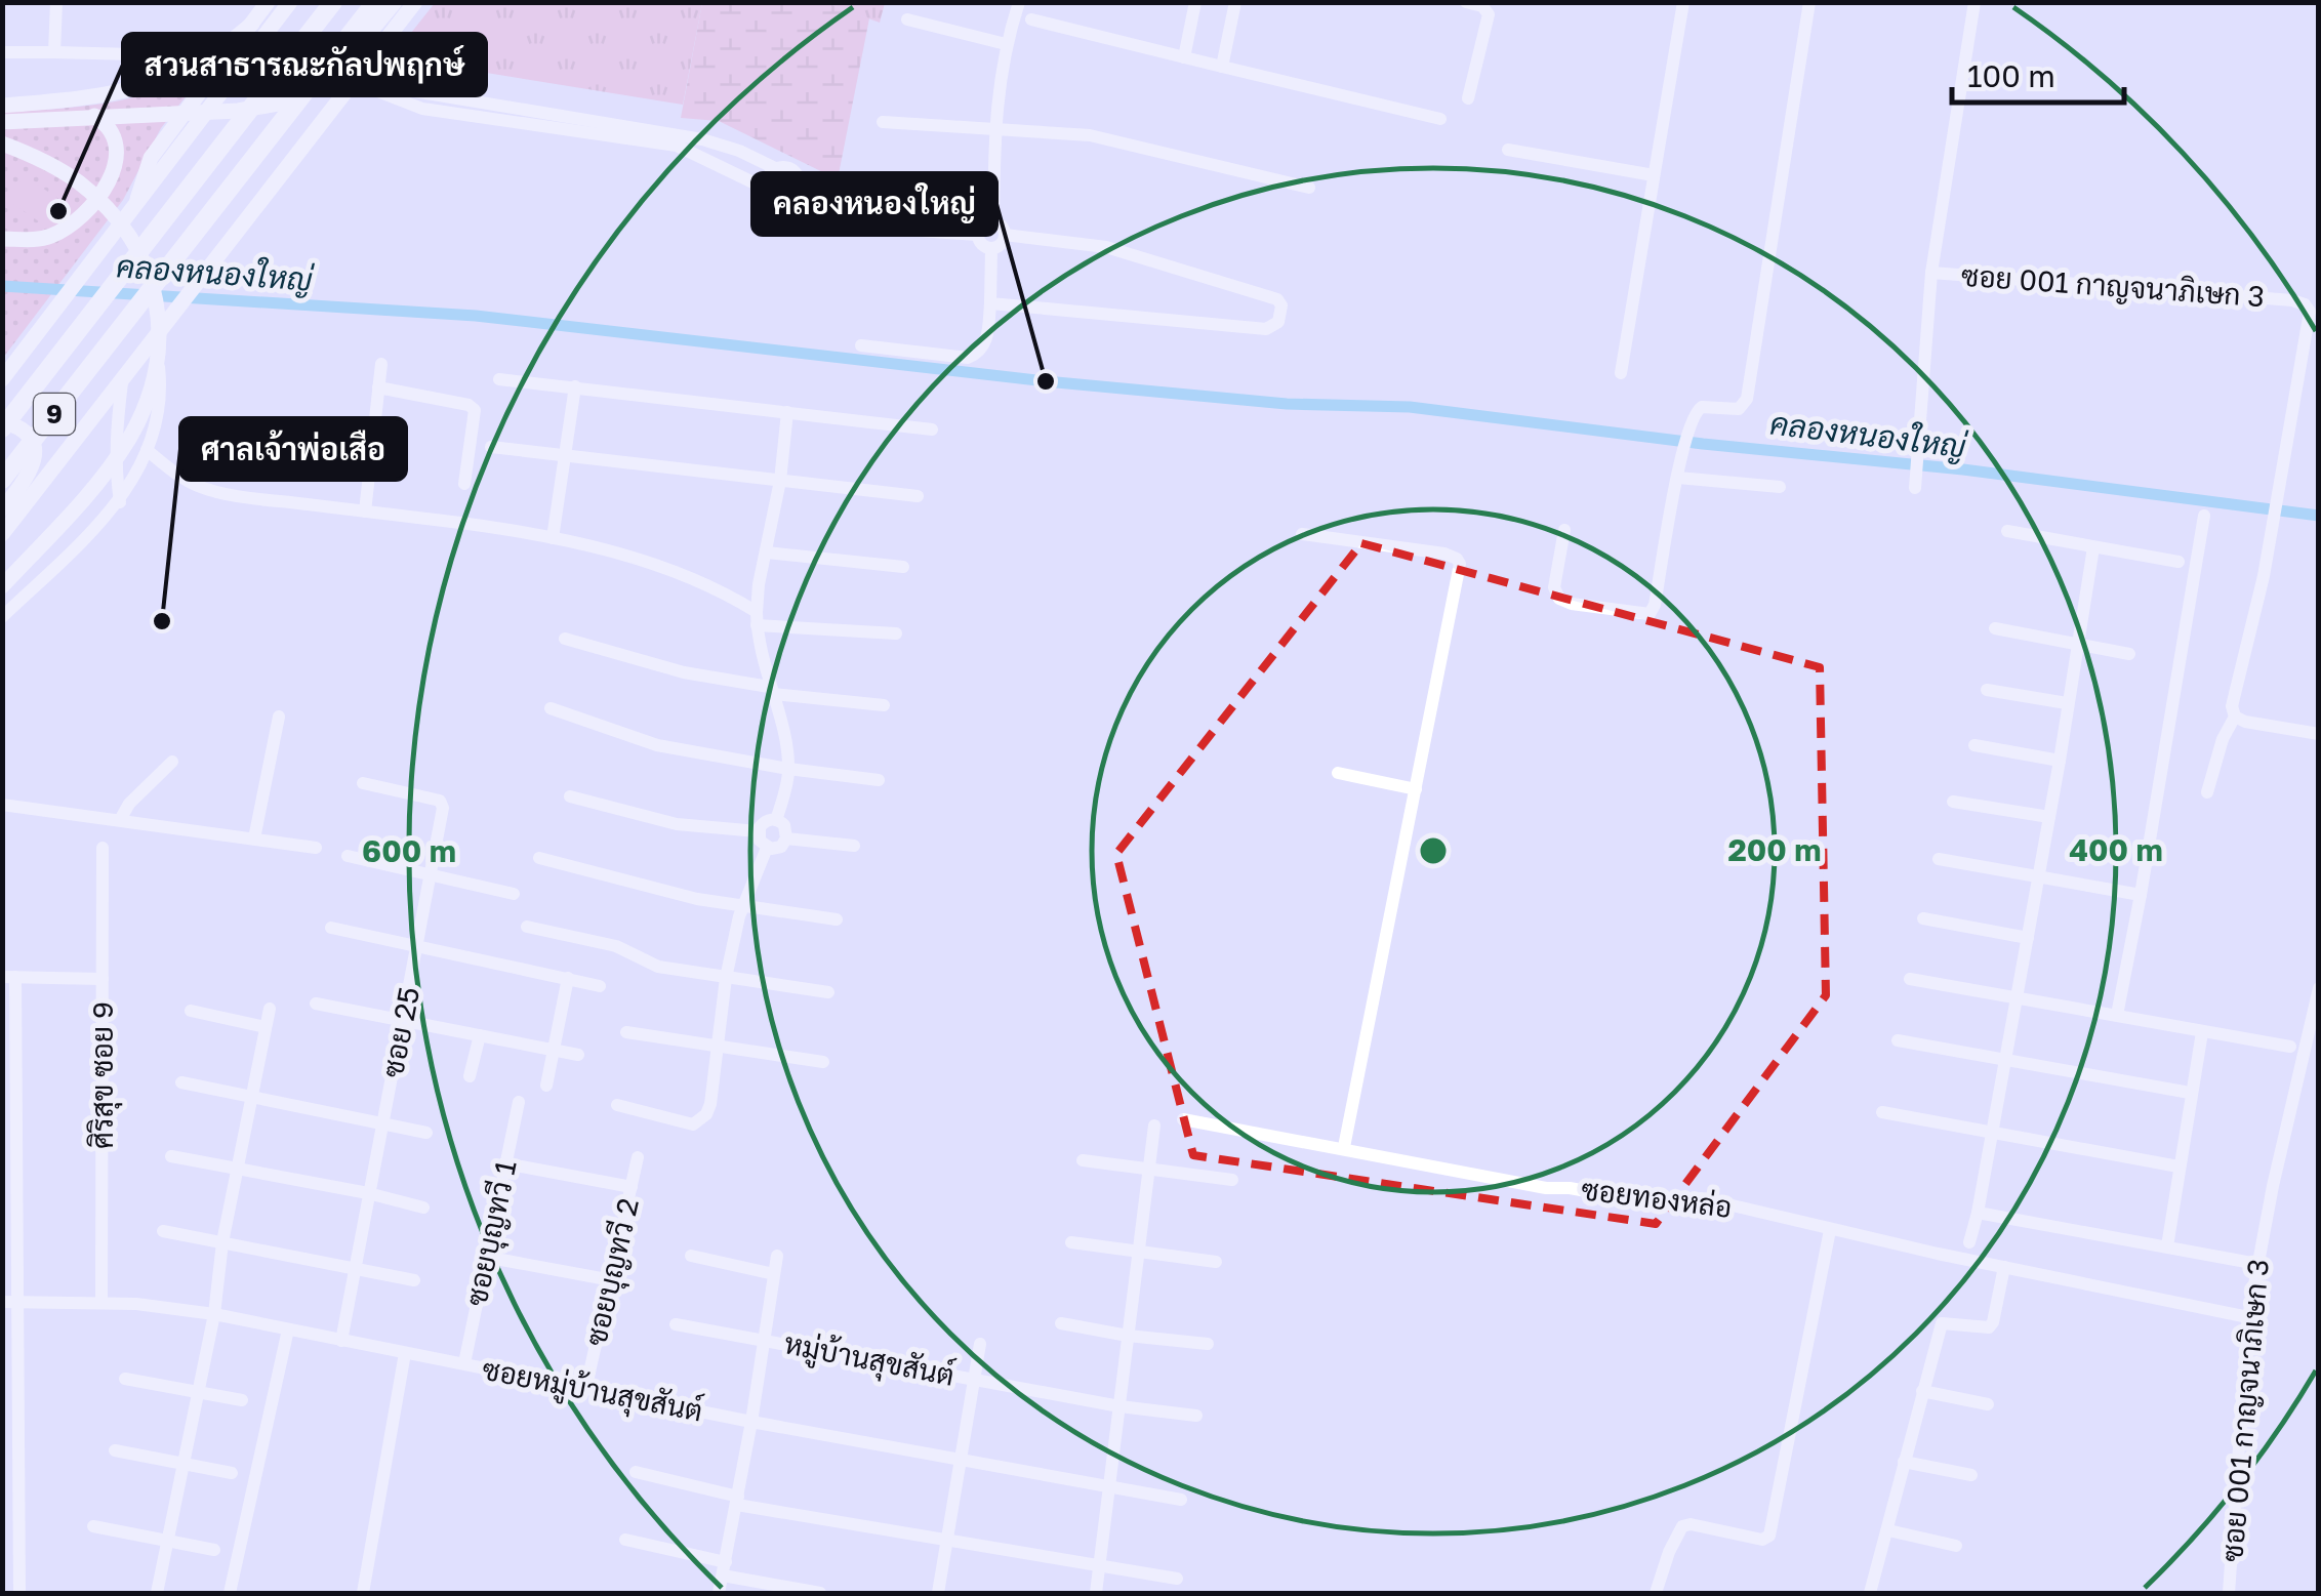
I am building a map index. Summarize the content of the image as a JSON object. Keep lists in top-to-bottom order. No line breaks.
{"streets":{"highway":["9"],"street":["ซอย 001 กาญจนาภิเษก 3","ซอย 25","ศิริสุข ซอย 9","ซอยทองหล่อ","ซอยบุญทวี 1","ซอยบุญทวี 2","หมู่บ้านสุขสันต์","ซอยหมู่บ้านสุขสันต์"]},"crossings":[["ซอย 001 กาญจนาภิเษก 3","ซอยทองหล่อ"],["ซอย 25","ซอยหมู่บ้านสุขสันต์"],["ศิริสุข ซอย 9","ซอยหมู่บ้านสุขสันต์"],["ซอยบุญทวี 1","ซอยหมู่บ้านสุขสันต์"],["ซอยบุญทวี 2","ซอยหมู่บ้านสุขสันต์"],["หมู่บ้านสุขสันต์","ซอยหมู่บ้านสุขสันต์"]],"water":["คลองหนองใหญ่"],"places":["สวนสาธารณะกัลปพฤกษ์","คลองหนองใหญ่","ศาลเจ้าพ่อเสือ"],"scale_bar":"100 m","rings":["200 m","400 m","600 m"]}
